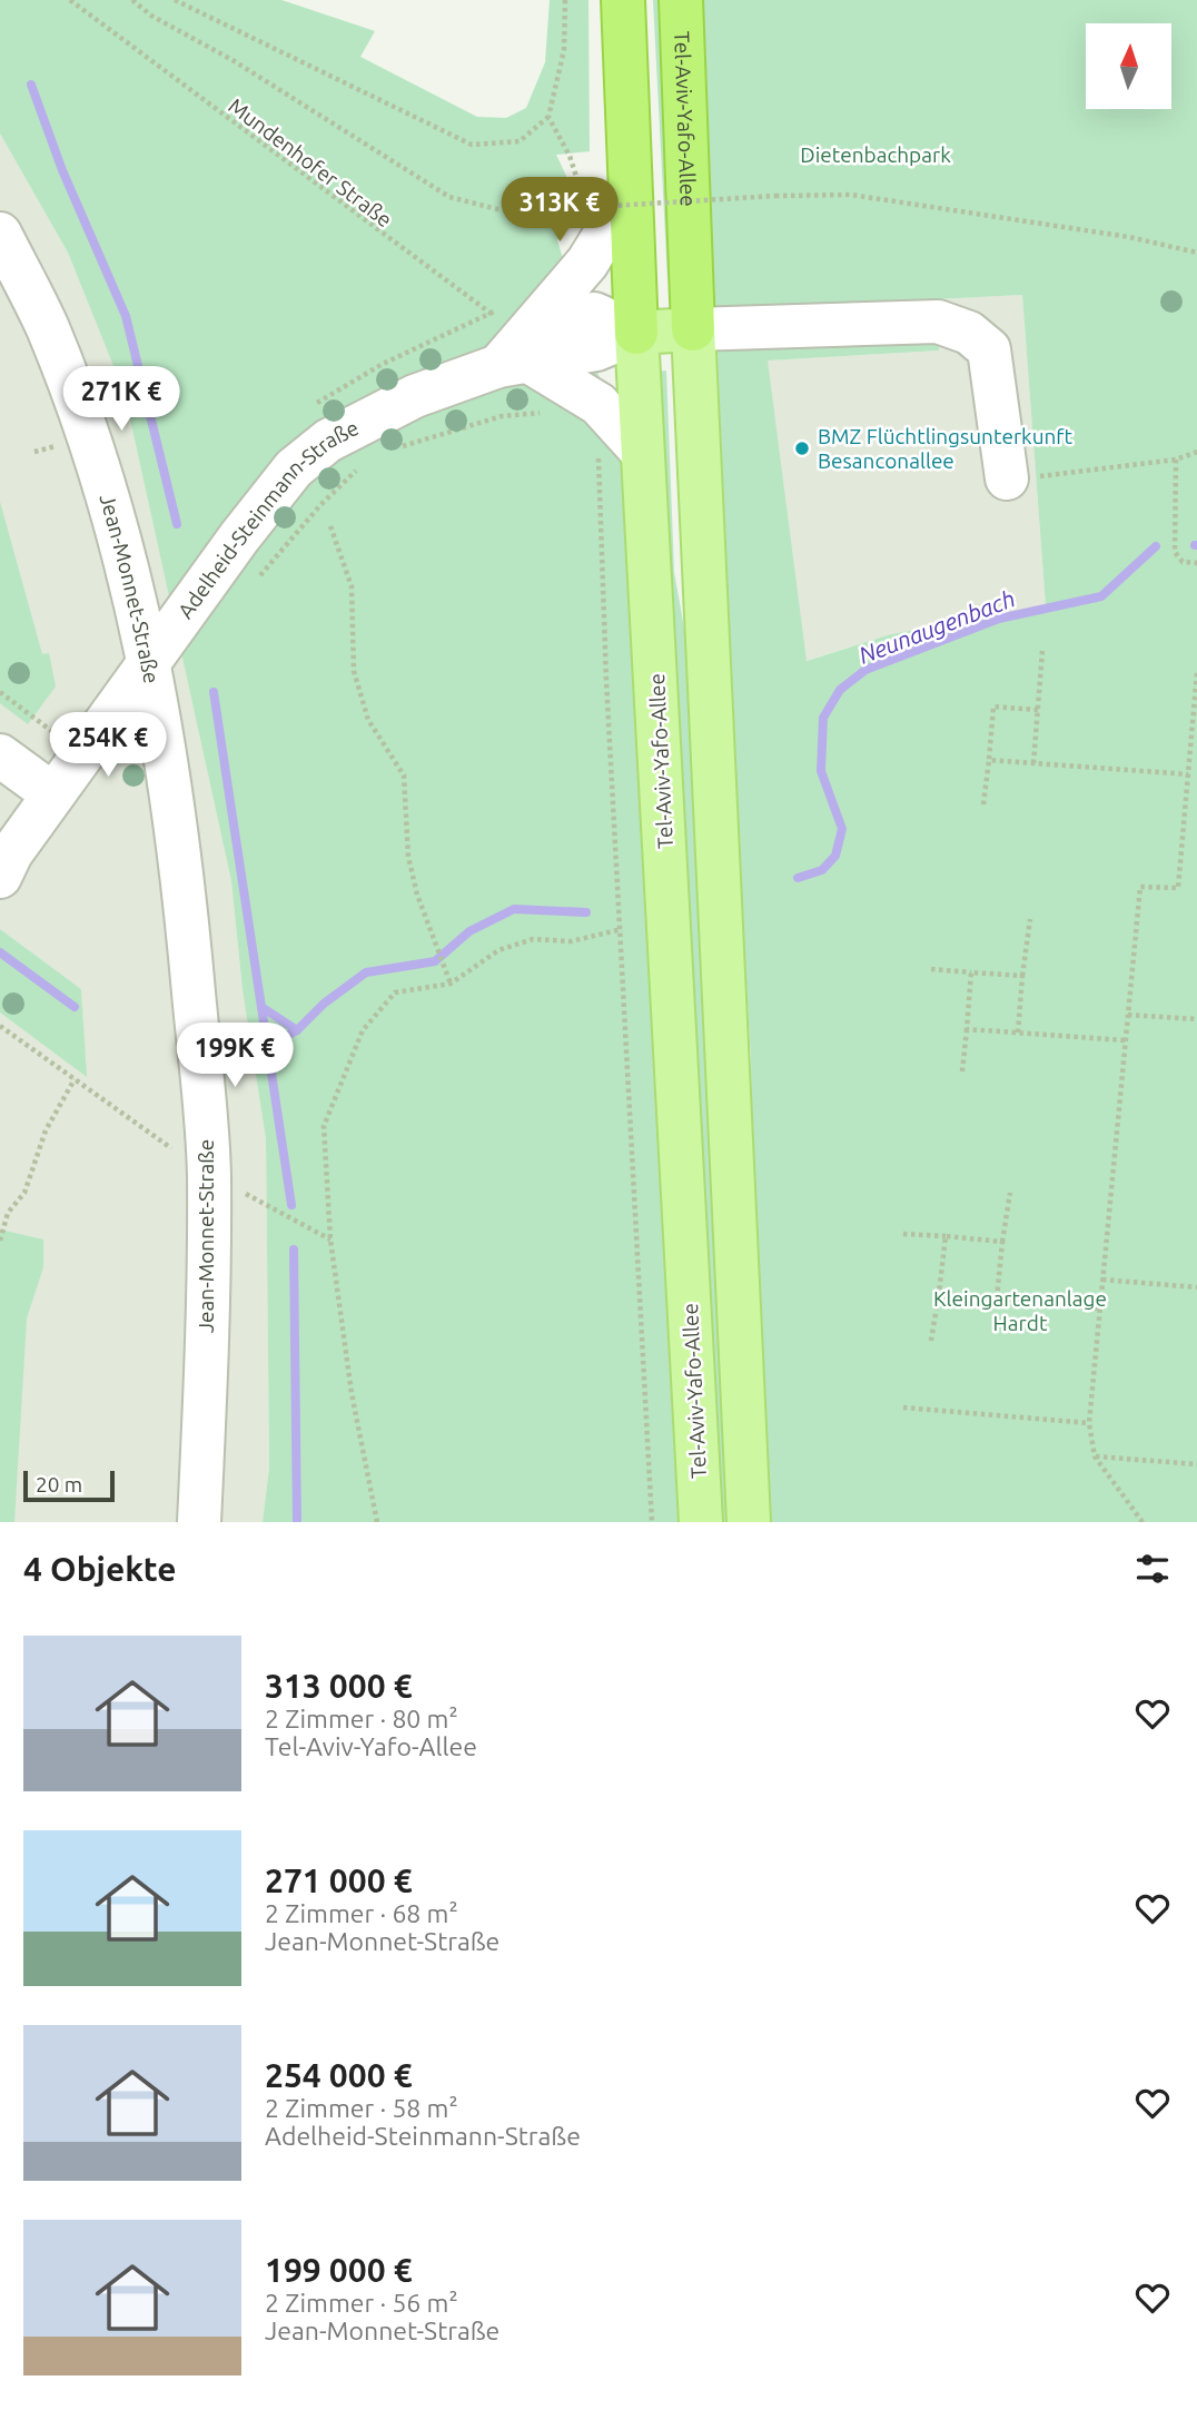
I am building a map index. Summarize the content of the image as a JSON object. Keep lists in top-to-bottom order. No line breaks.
{"streets":{"highway":["Tel-Aviv-Yafo-Allee"],"street":["Adelheid-Steinmann-Straße","Jean-Monnet-Straße"],"path":["Mundenhofer Straße"]},"crossings":[["Tel-Aviv-Yafo-Allee","Adelheid-Steinmann-Straße"],["Mundenhofer Straße","Adelheid-Steinmann-Straße"],["Adelheid-Steinmann-Straße","Jean-Monnet-Straße"]],"water":["Neunaugenbach"],"parks":["Dietenbachpark","Kleingartenanlage Hardt"],"places":["BMZ Flüchtlingsunterkunft Besanconallee"],"scale_bar":"20 m","north":"top","page":{"price":["313K €","271K €","254K €","199K €"],"scale":"20 m","heading":"4 Objekte","list":[{"name":"313 000 €","note":"2 Zimmer · 80 m² · Tel-Aviv-Yafo-Allee"},{"name":"271 000 €","note":"2 Zimmer · 68 m² · Jean-Monnet-Straße"},{"name":"254 000 €","note":"2 Zimmer · 58 m² · Adelheid-Steinmann-Straße"},{"name":"199 000 €","note":"2 Zimmer · 56 m² · Jean-Monnet-Straße"}]}}
